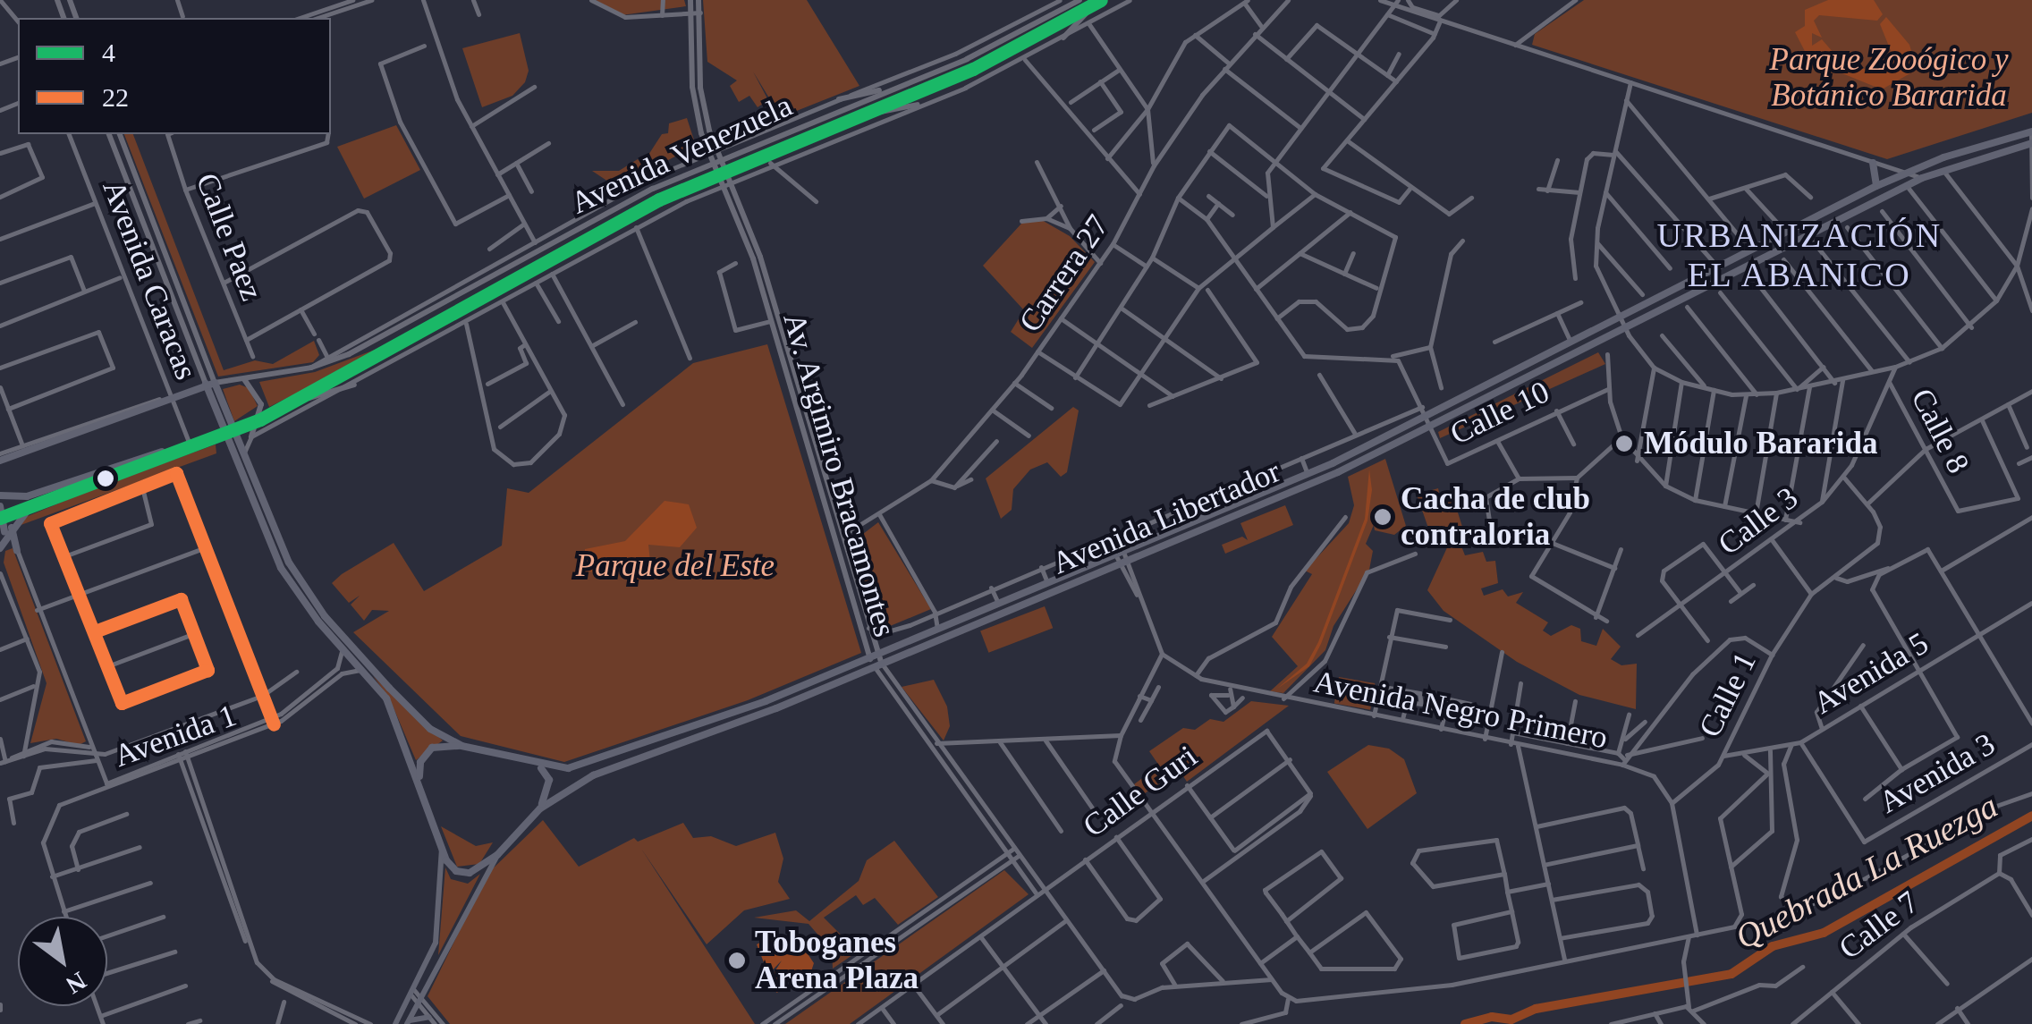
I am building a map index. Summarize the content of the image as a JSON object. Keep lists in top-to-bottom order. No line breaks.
{"streets":{"main road":["Avenida Venezuela","Avenida Libertador"],"street":["Calle Paez","Carrera 27","Avenida Caracas","Calle 10","Calle 8","Av. Argimiro Bracamontes","Calle 3","Avenida 5","Calle 1","Avenida Negro Primero","Avenida 1","Avenida 3","Calle Guri","Calle 7"]},"crossings":[["Avenida Venezuela","Avenida Caracas"],["Avenida Venezuela","Av. Argimiro Bracamontes"],["Avenida Venezuela","Avenida Libertador"],["Carrera 27","Av. Argimiro Bracamontes"],["Calle 10","Avenida Libertador"],["Calle 8","Calle 3"],["Av. Argimiro Bracamontes","Avenida Libertador"],["Av. Argimiro Bracamontes","Calle Guri"],["Avenida 5","Calle 1"],["Avenida 5","Avenida 3"],["Calle 1","Avenida Negro Primero"]],"districts":["URBANIZACIÓN EL ABANICO"],"water":["Quebrada La Ruezga"],"parks":["Parque Zooógico y Botánico Bararida","Parque del Este"],"places":["Módulo Bararida","Cacha de club contraloria","Toboganes Arena Plaza"],"lines":["transit line 4","transit line 22"],"legend":["4","22"],"north":"bottom right"}
